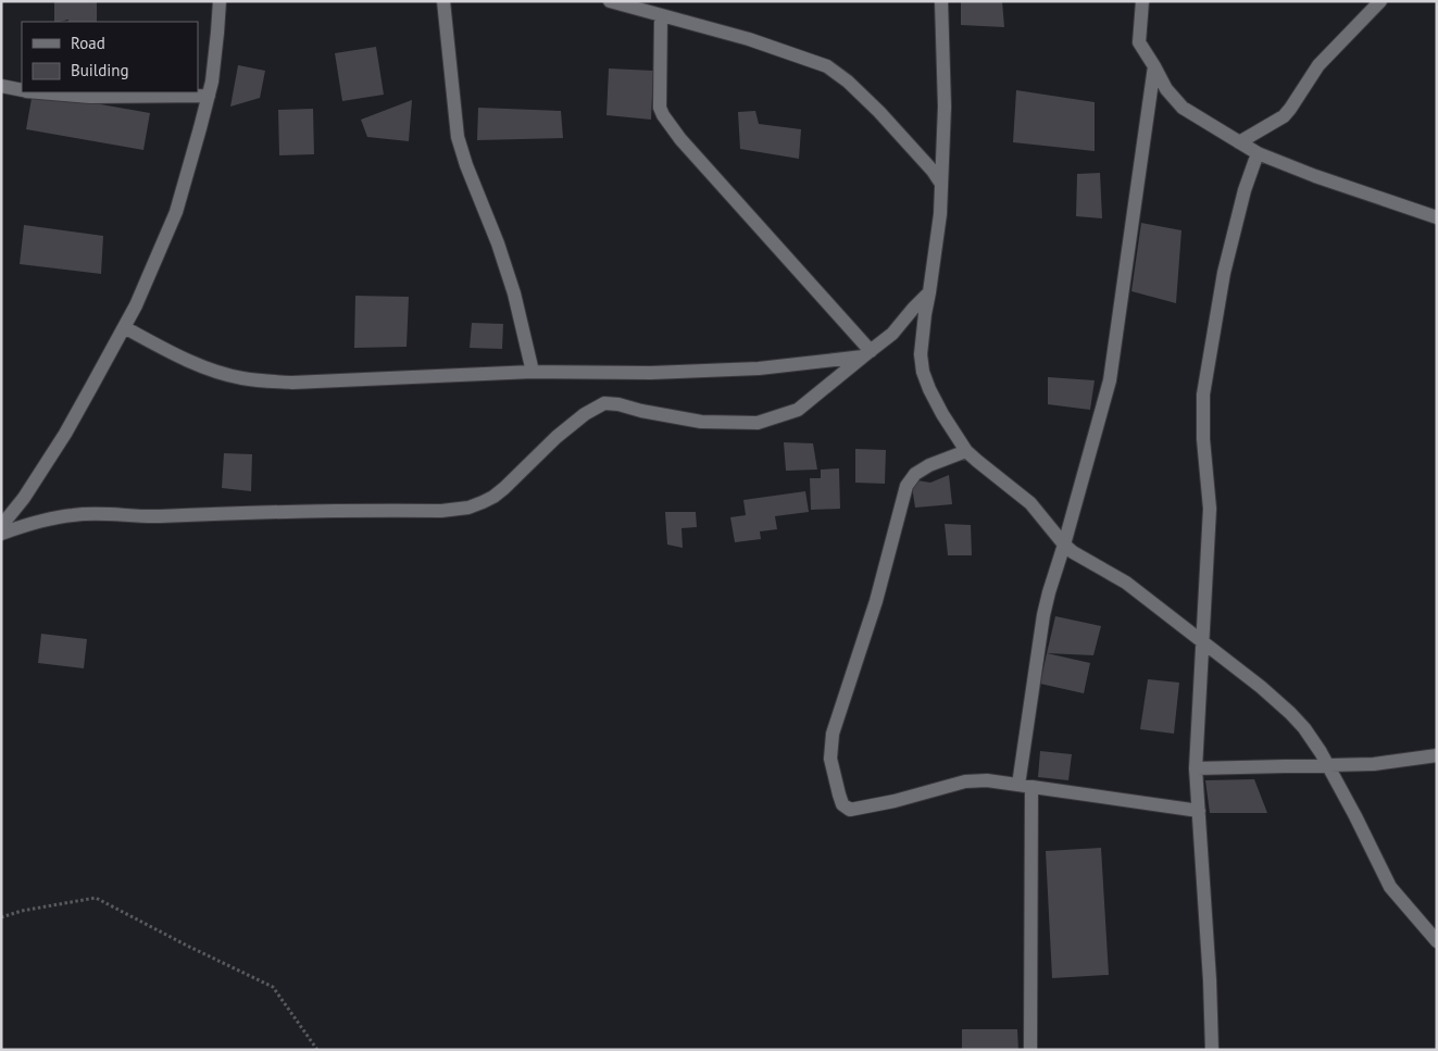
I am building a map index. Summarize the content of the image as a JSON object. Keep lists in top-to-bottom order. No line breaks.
{"legend":["Road","Building"]}
